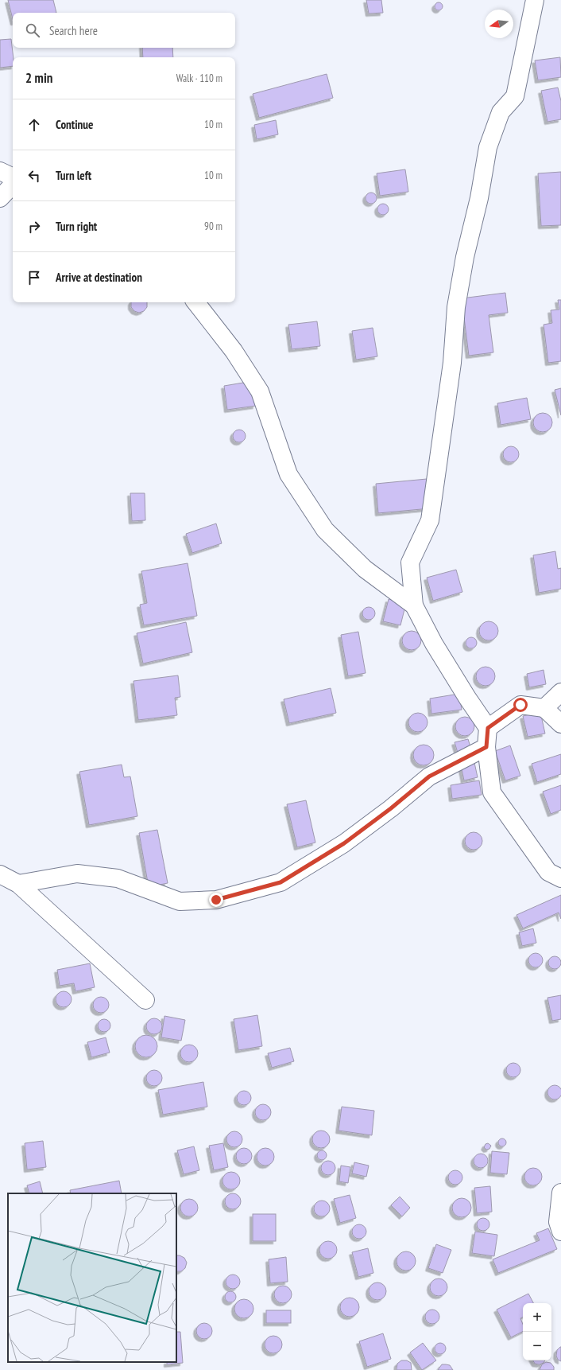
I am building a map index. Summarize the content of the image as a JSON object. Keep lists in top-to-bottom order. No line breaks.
{"north":"left","page":{"search":"Search here","heading":["2 min","Walk · 110 m"],"list":[["Continue","10 m"],["Turn left","10 m"],["Turn right","90 m"],"Arrive at destination"],"map_buttons":["+","−"]}}
